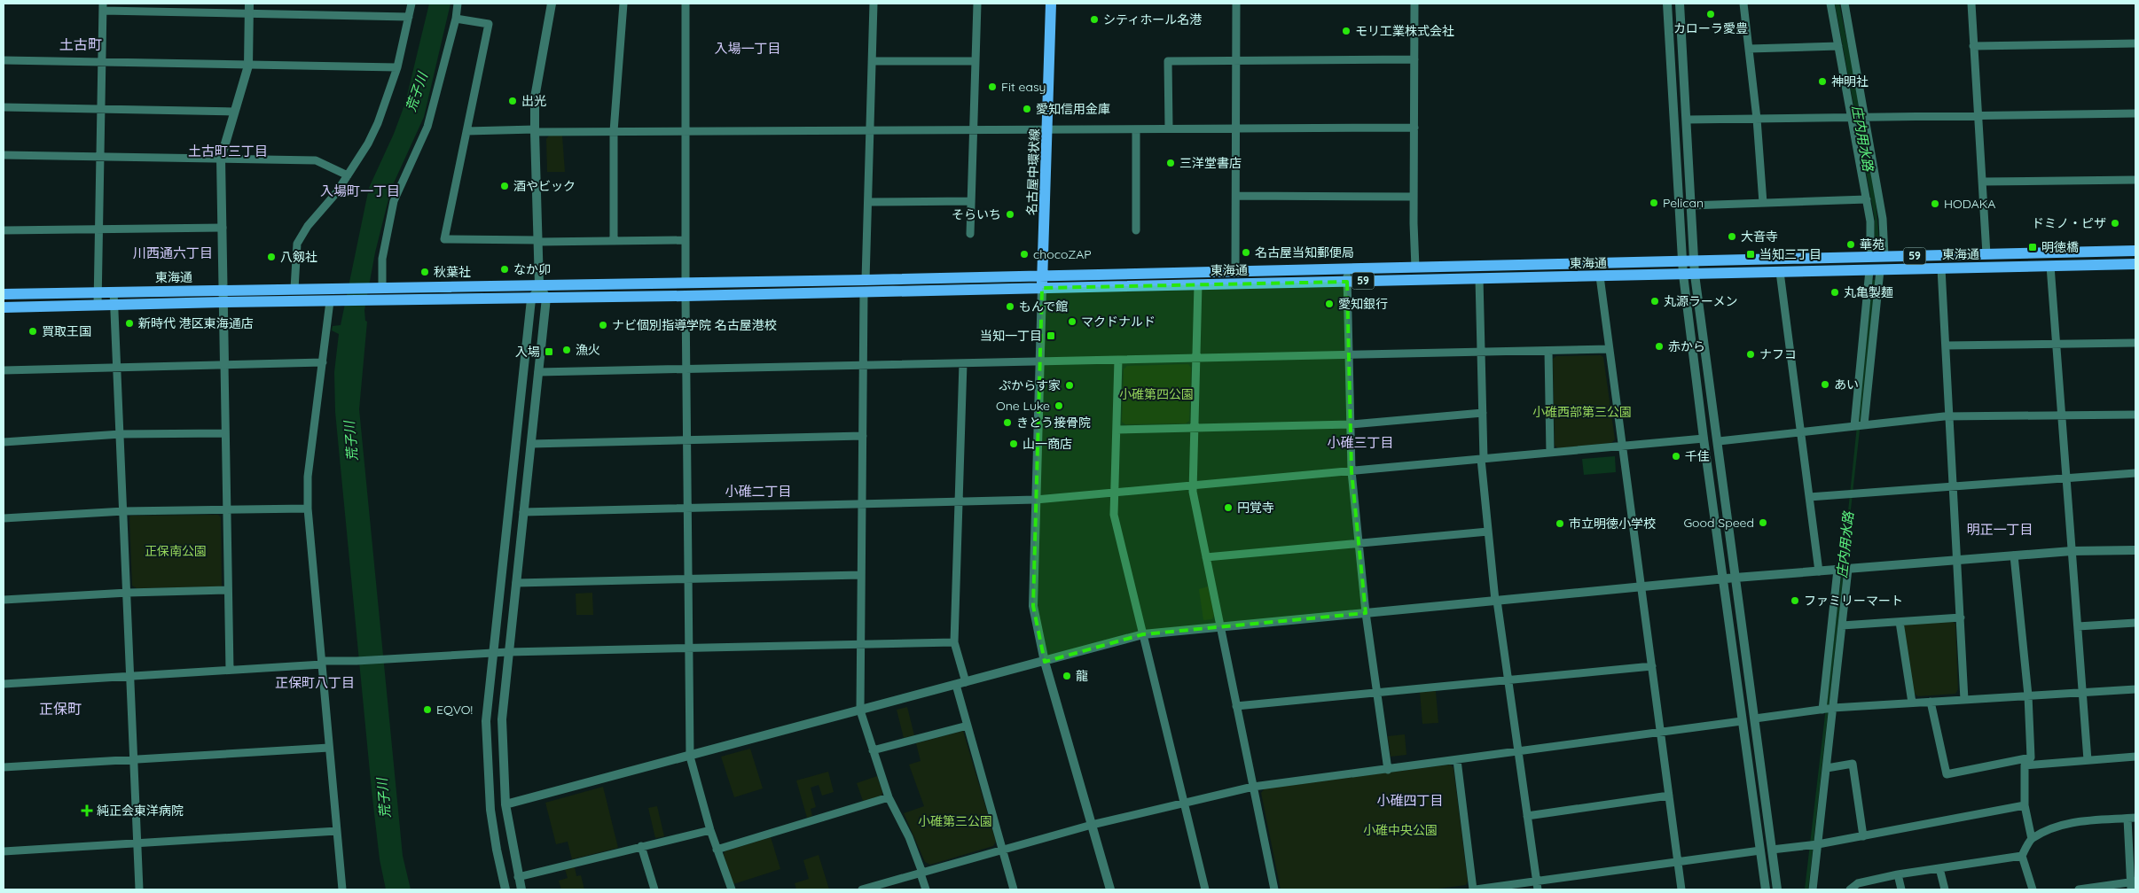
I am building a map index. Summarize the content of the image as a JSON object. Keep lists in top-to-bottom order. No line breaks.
{"streets":{"main road":["名古屋中環状線","東海通","59"]},"crossings":[["名古屋中環状線","東海通"]],"districts":["土古町","入場一丁目","土古町三丁目","入場町一丁目","川西通六丁目","小碓三丁目","小碓二丁目","明正一丁目","正保町八丁目","正保町","小碓四丁目"],"water":["荒子川","庄内用水路"],"parks":["小碓第四公園","小碓西部第三公園","正保南公園","小碓第三公園","小碓中央公園"],"places":{"other":["カローラ愛豊","シティホール名港","モリ工業株式会社","神明社","Fit easy","出光","愛知信用金庫","三洋堂書店","酒やビック","Pelican","HODAKA","そらいち","ドミノ・ピザ","大音寺","華苑","名古屋当知郵便局","chocoZAP","八剱社","なか卯","秋葉社","丸亀製麺","丸源ラーメン","愛知銀行","もんで館","マクドナルド","新時代 港区東海通店","ナビ個別指導学院 名古屋港校","買取王国","赤から","漁火","ナフコ","あい","ぷからす家","One Luke","きとう接骨院","山一商店","千佳","円覚寺","Good Speed","市立明徳小学校","ファミリーマート","龍","EQVO!"],"transit":["明徳橋","当知三丁目","当知一丁目","入場"],"health":["純正会東洋病院"]}}
